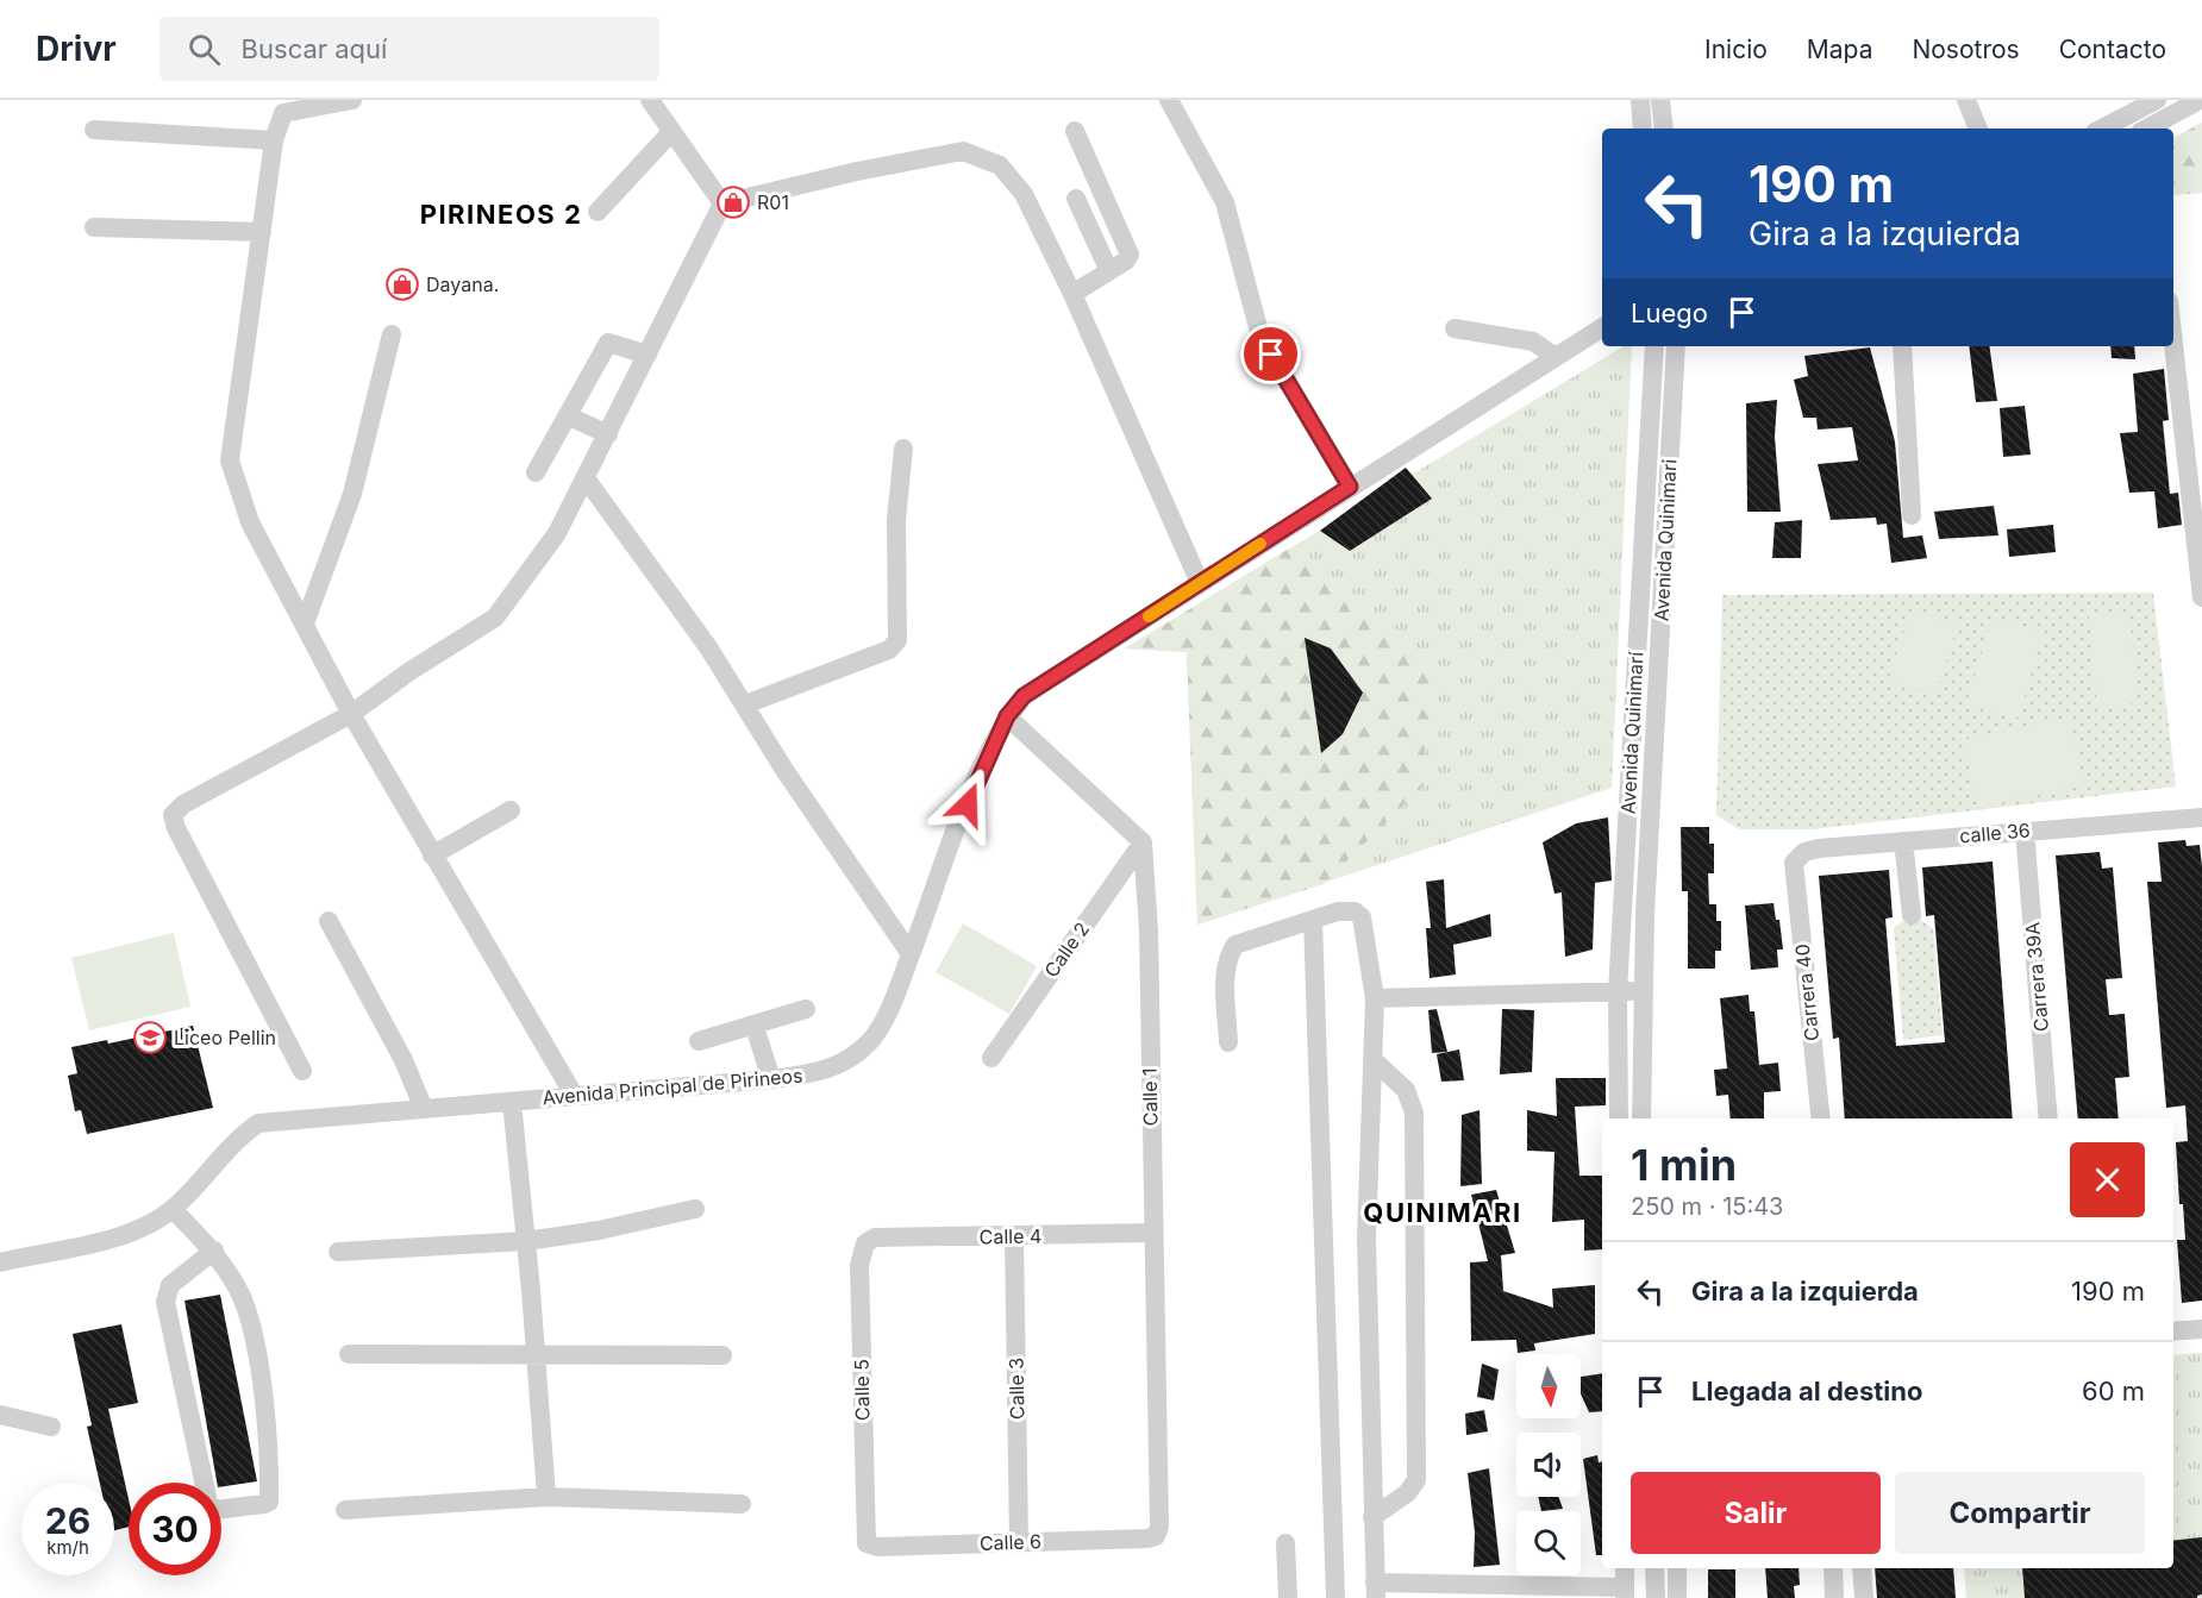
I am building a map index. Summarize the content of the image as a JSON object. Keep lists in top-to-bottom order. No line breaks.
{"streets":{"street":["Avenida Quinimari","Avenida Quinimarí","calle 36","Calle 2","Carrera 39A","Carrera 40","Avenida Principal de Pirineos","Calle 1","Calle 4","Calle 3","Calle 5","Calle 6"]},"crossings":[["calle 36","Carrera 39A"],["calle 36","Carrera 40"],["Calle 2","Calle 1"],["Calle 1","Calle 4"],["Calle 1","Calle 6"],["Calle 4","Calle 3"],["Calle 4","Calle 5"],["Calle 3","Calle 6"],["Calle 5","Calle 6"]],"districts":["PIRINEOS 2","QUINIMARI"],"places":{"shop":["R01","Dayana."],"school or university":["Liceo Pellin"]},"north":"bottom","page":{"header":"Drivr","search":"Buscar aquí","nav":["Inicio","Mapa","Nosotros","Contacto"],"turn":["190 m","Gira a la izquierda"],"then":"Luego","heading":["1 min","250 m · 15:43"],"list":[{"name":"Gira a la izquierda","value":"190 m"},{"name":"Llegada al destino","value":"60 m"}],"buttons":["Salir","Compartir"],"speed":"26 km/h","limit":"30"}}
